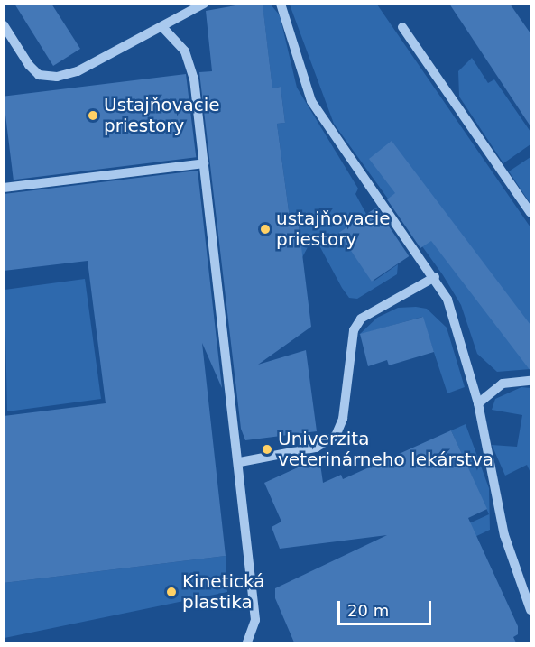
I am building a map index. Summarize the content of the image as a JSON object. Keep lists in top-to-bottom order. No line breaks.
{"places":["Ustajňovacie priestory","ustajňovacie priestory","Univerzita veterinárneho lekárstva","Kinetická plastika"],"scale_bar":"20 m"}
